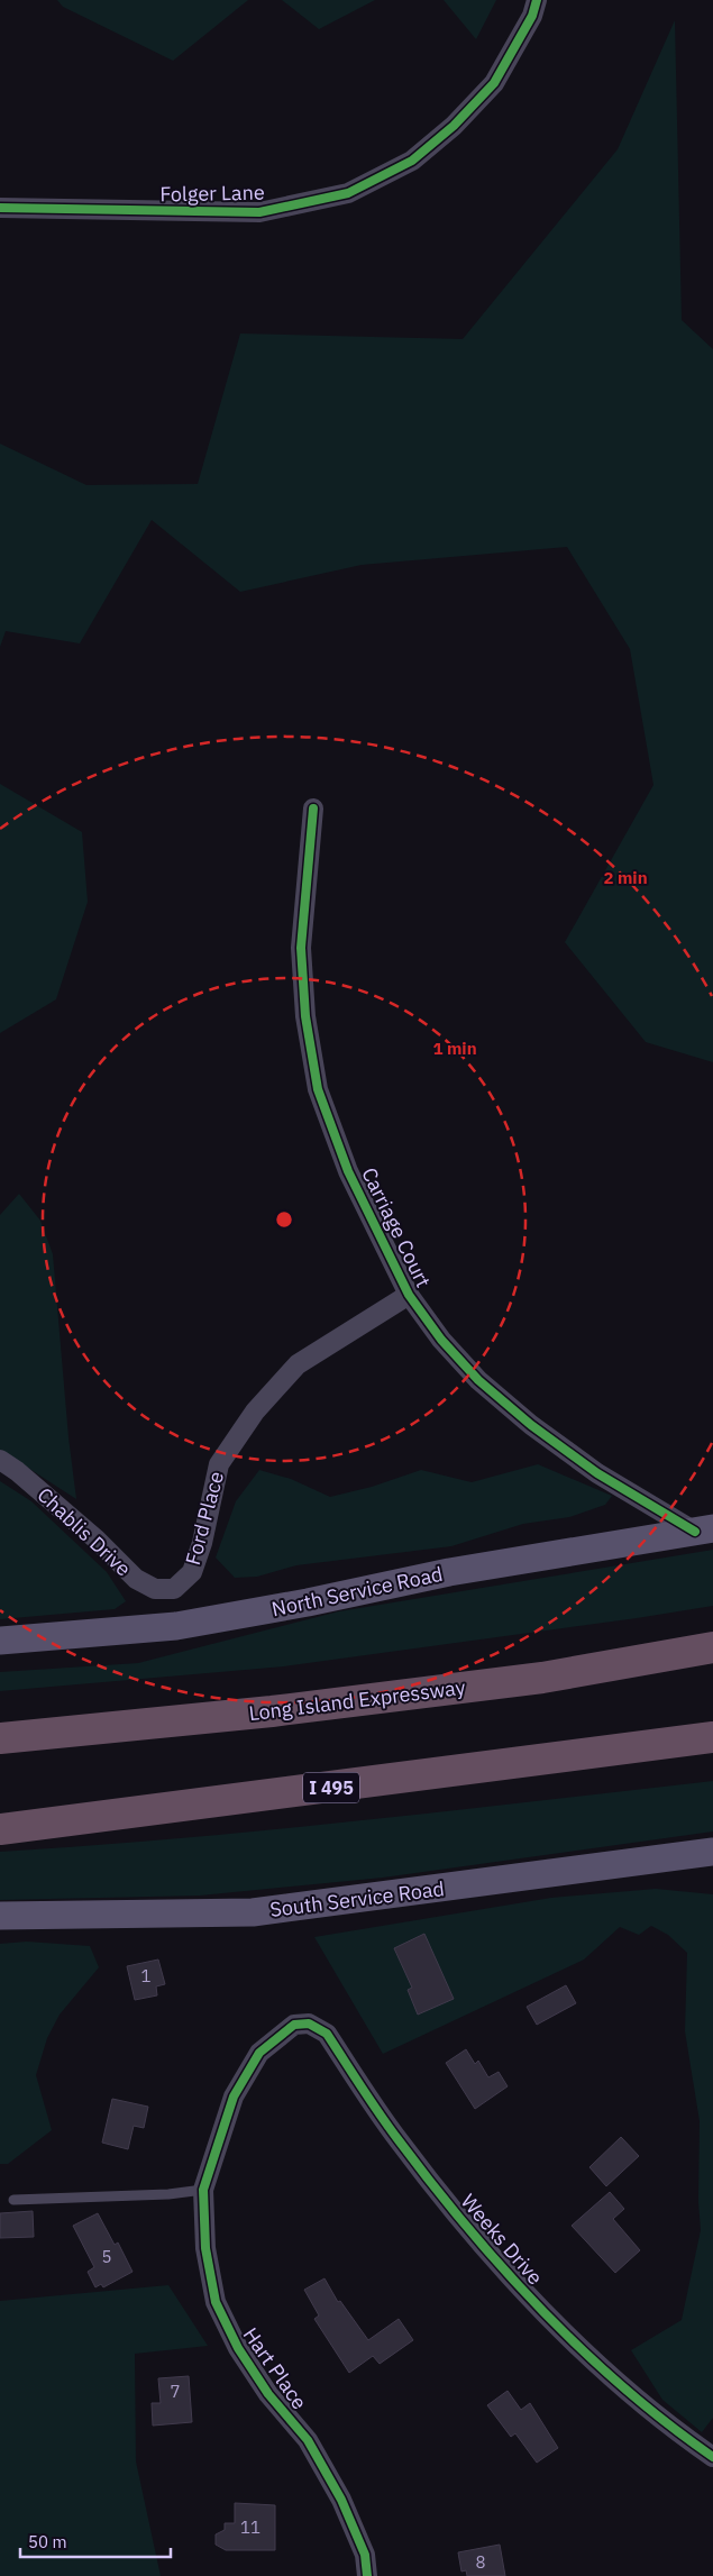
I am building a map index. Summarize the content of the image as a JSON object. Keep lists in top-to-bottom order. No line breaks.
{"streets":{"highway":["Long Island Expressway","I 495"],"main road":["North Service Road","South Service Road"],"street":["Folger Lane","Carriage Court","Ford Place","Chablis Drive","Weeks Drive","Hart Place"]},"crossings":[["Carriage Court","Ford Place"],["Carriage Court","North Service Road"],["Ford Place","Chablis Drive"],["Weeks Drive","Hart Place"]],"house_numbers":["1","5","7","11","8"],"scale_bar":"50 m","rings":["2 min","1 min"]}
